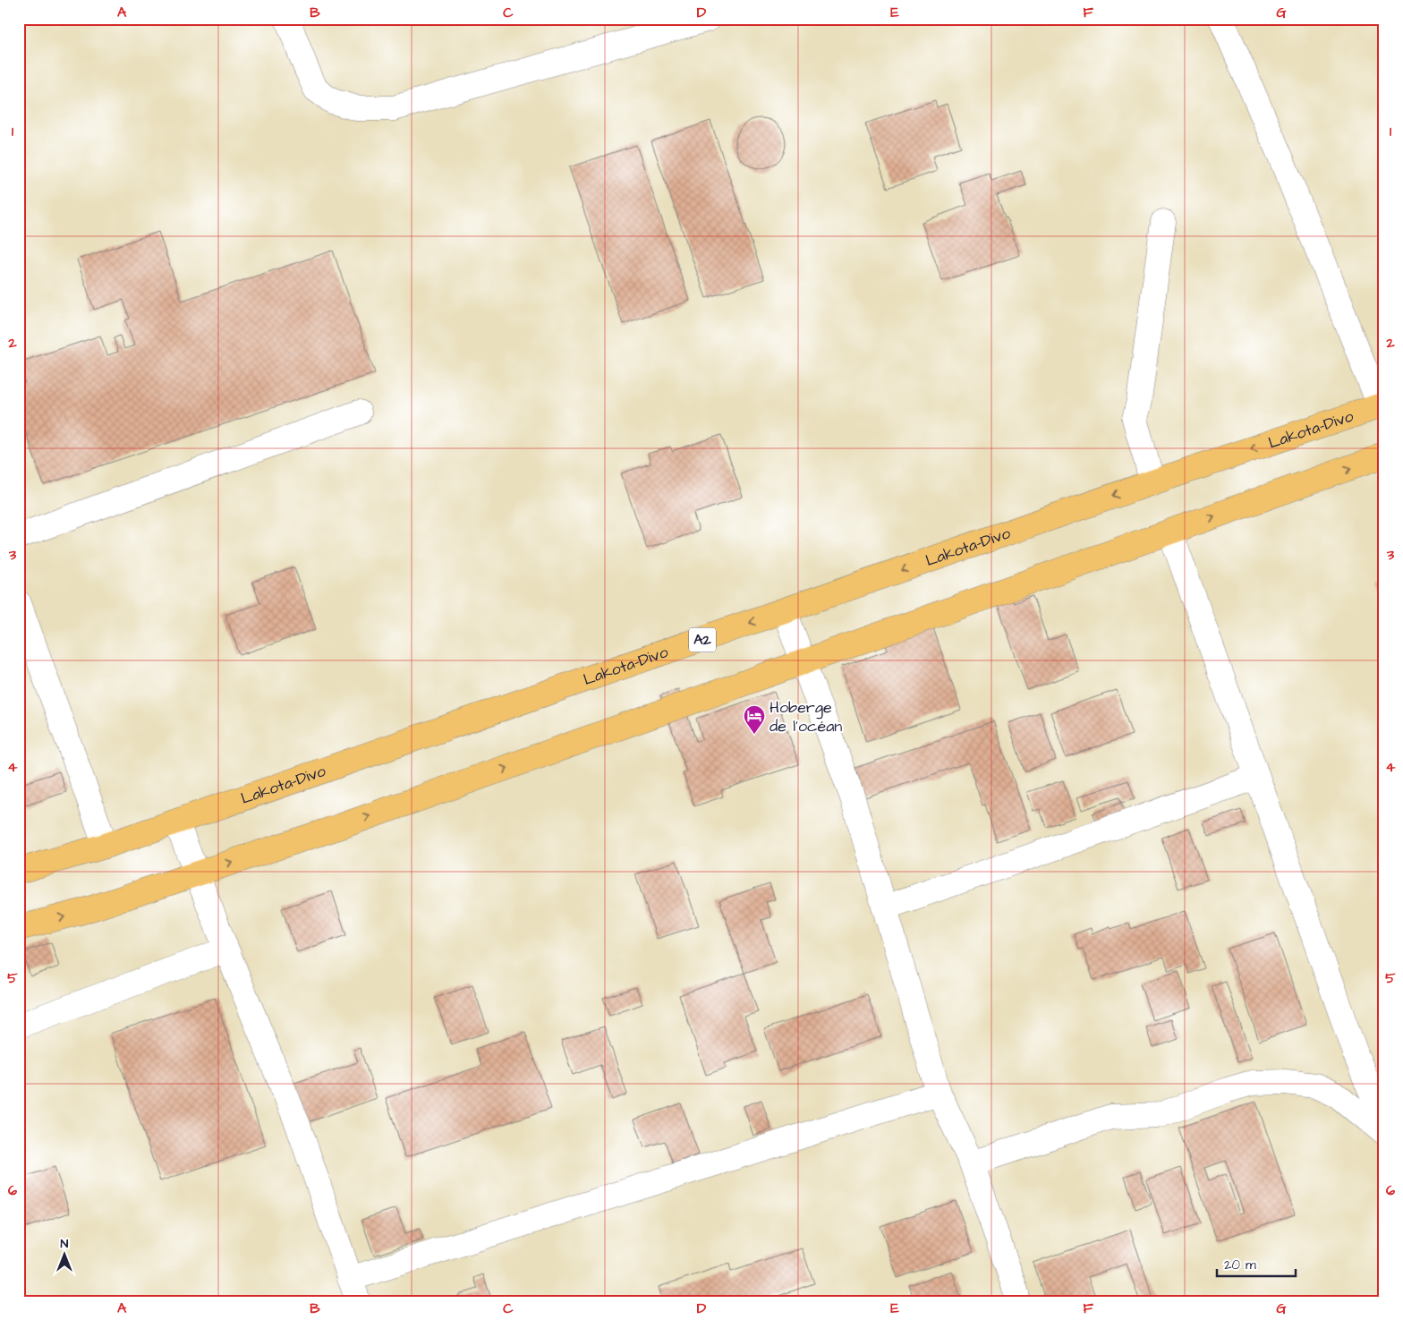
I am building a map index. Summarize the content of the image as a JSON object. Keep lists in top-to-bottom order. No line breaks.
{"streets":{"main road":["Lakota-Divo","A2"]},"places":{"hotel":["Hoberge de l'océan"]},"scale_bar":"20 m","north":"top","grid":{"columns":["A","B","C","D","E","F","G"],"rows":["1","2","3","4","5","6"]}}
